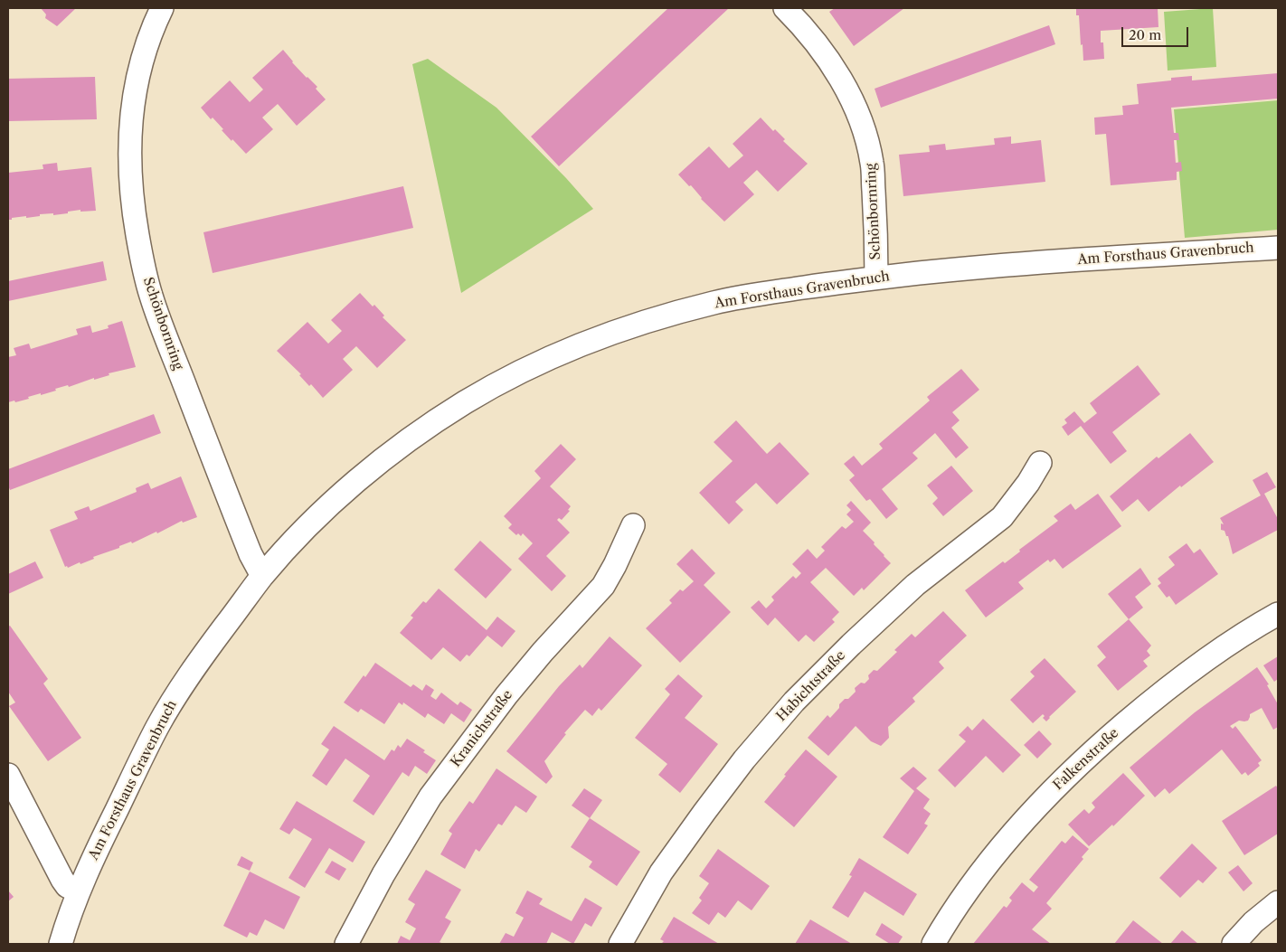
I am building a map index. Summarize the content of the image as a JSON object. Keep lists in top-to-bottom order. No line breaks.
{"streets":{"street":["Schönbornring","Am Forsthaus Gravenbruch","Habichtstraße","Kranichstraße","Falkenstraße"]},"crossings":[["Schönbornring","Am Forsthaus Gravenbruch"]],"scale_bar":"20 m"}
